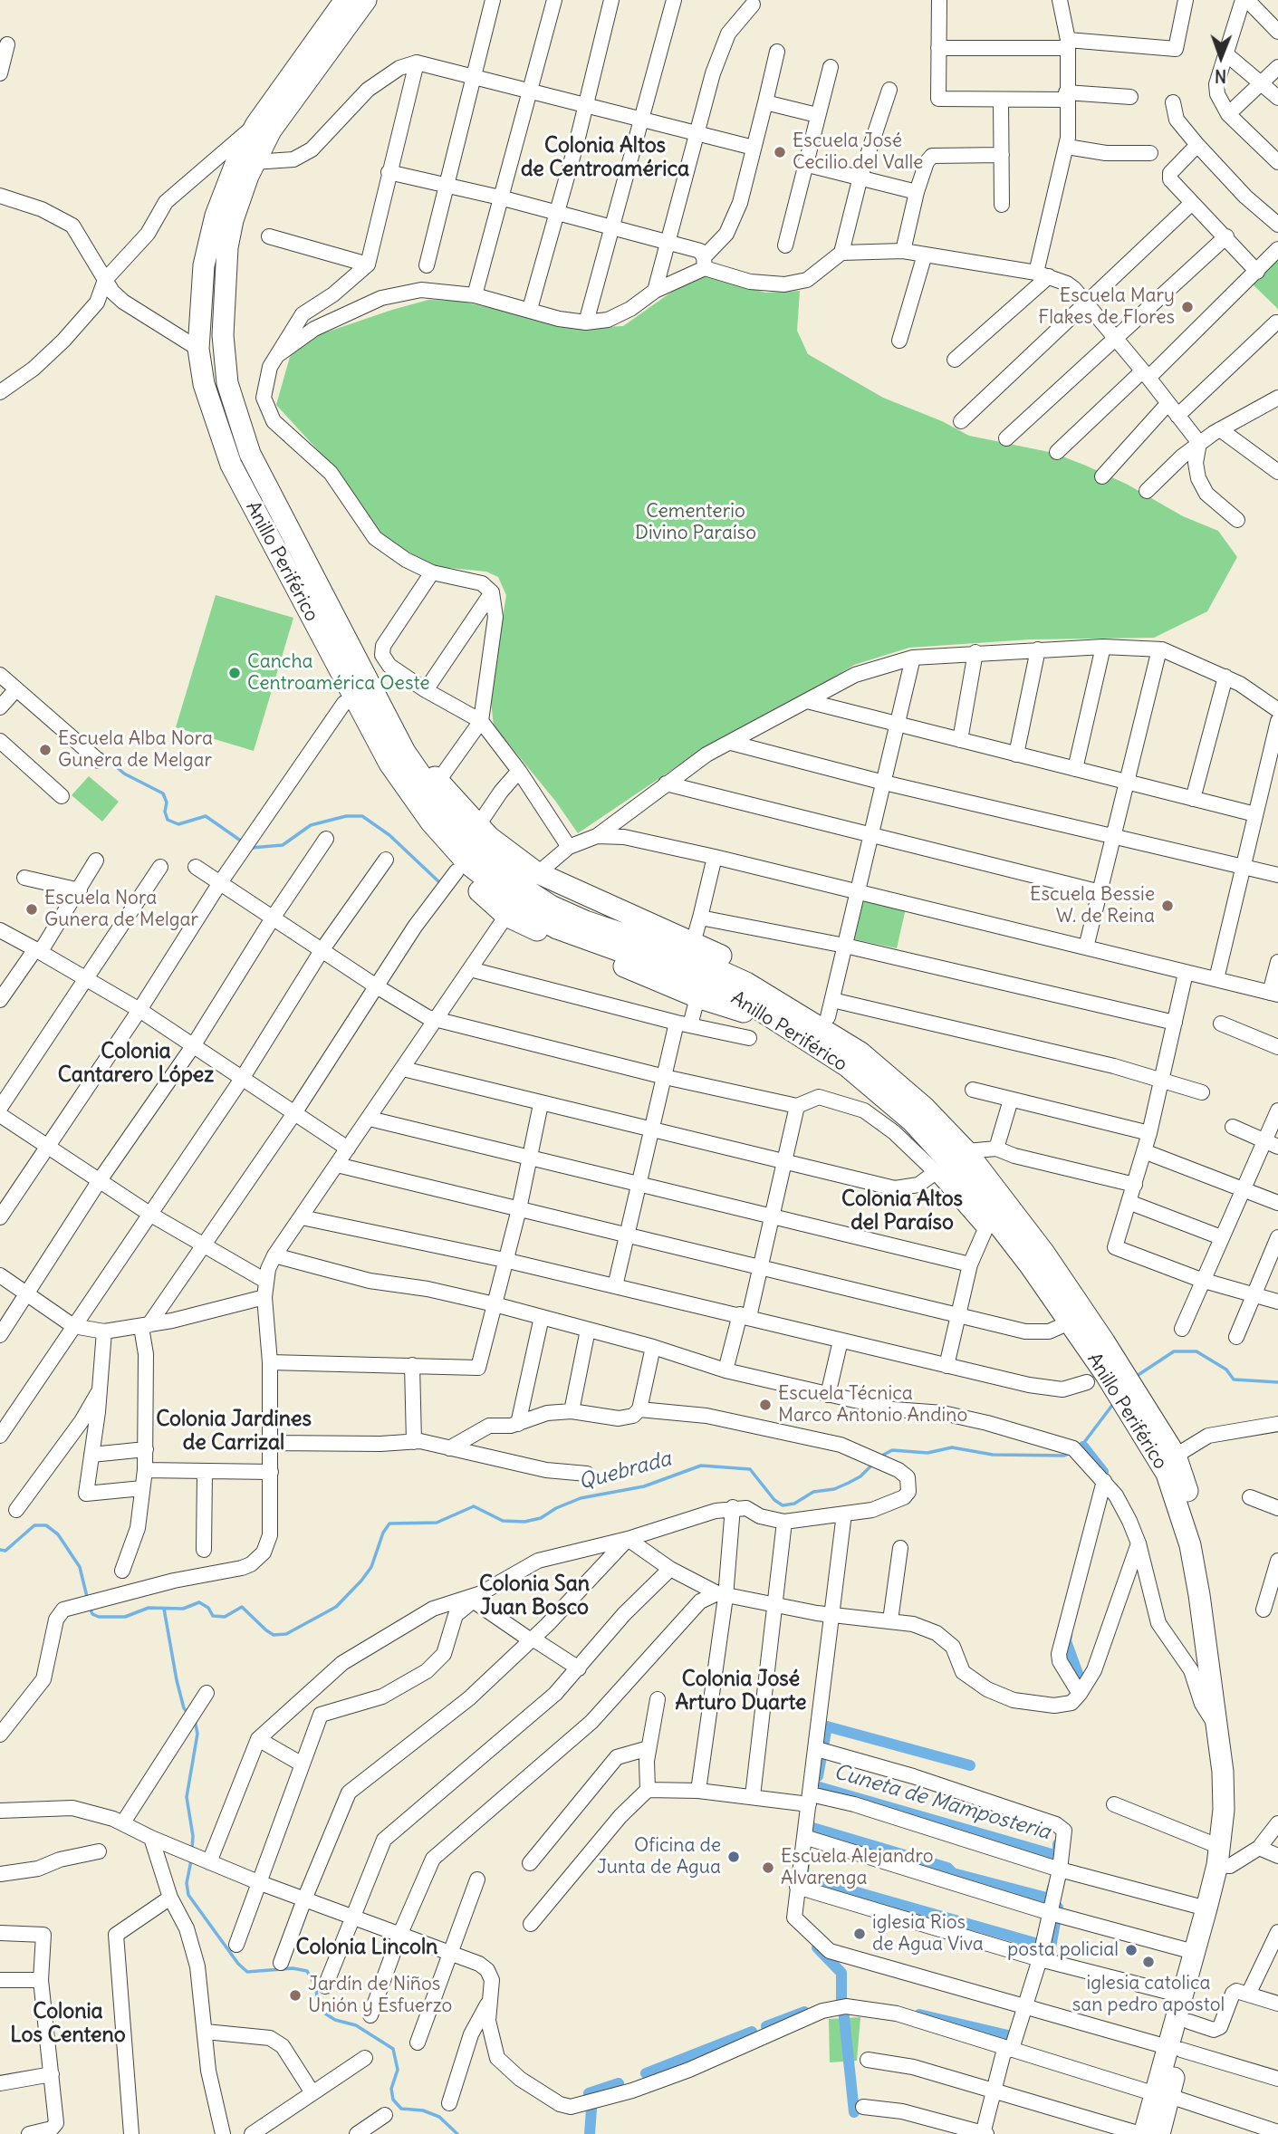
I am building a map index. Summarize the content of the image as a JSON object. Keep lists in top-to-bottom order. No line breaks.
{"streets":{"highway":["Anillo Periférico"]},"districts":["Colonia Altos de Centroamérica","Colonia Cantarero López","Colonia Altos del Paraíso","Colonia Jardines de Carrizal","Colonia San Juan Bosco","Colonia José Arturo Duarte","Colonia Lincoln","Colonia Los Centeno"],"water":["Quebrada","Cuneta de Mamposteria"],"parks":["Cementerio Divino Paraíso"],"places":["Escuela José Cecilio del Valle","Escuela Mary Flakes de Flores","Cancha Centroamérica Oeste","Escuela Alba Nora Gunera de Melgar","Escuela Bessie W. de Reina","Escuela Nora Gunera de Melgar","Escuela Técnica Marco Antonio Andino","Oficina de Junta de Agua","Escuela Alejandro Alvarenga","iglesia Rios de Agua Viva","posta policial","iglesia catolica san pedro apostol","Jardín de Niños Unión y Esfuerzo"],"north":"bottom"}
